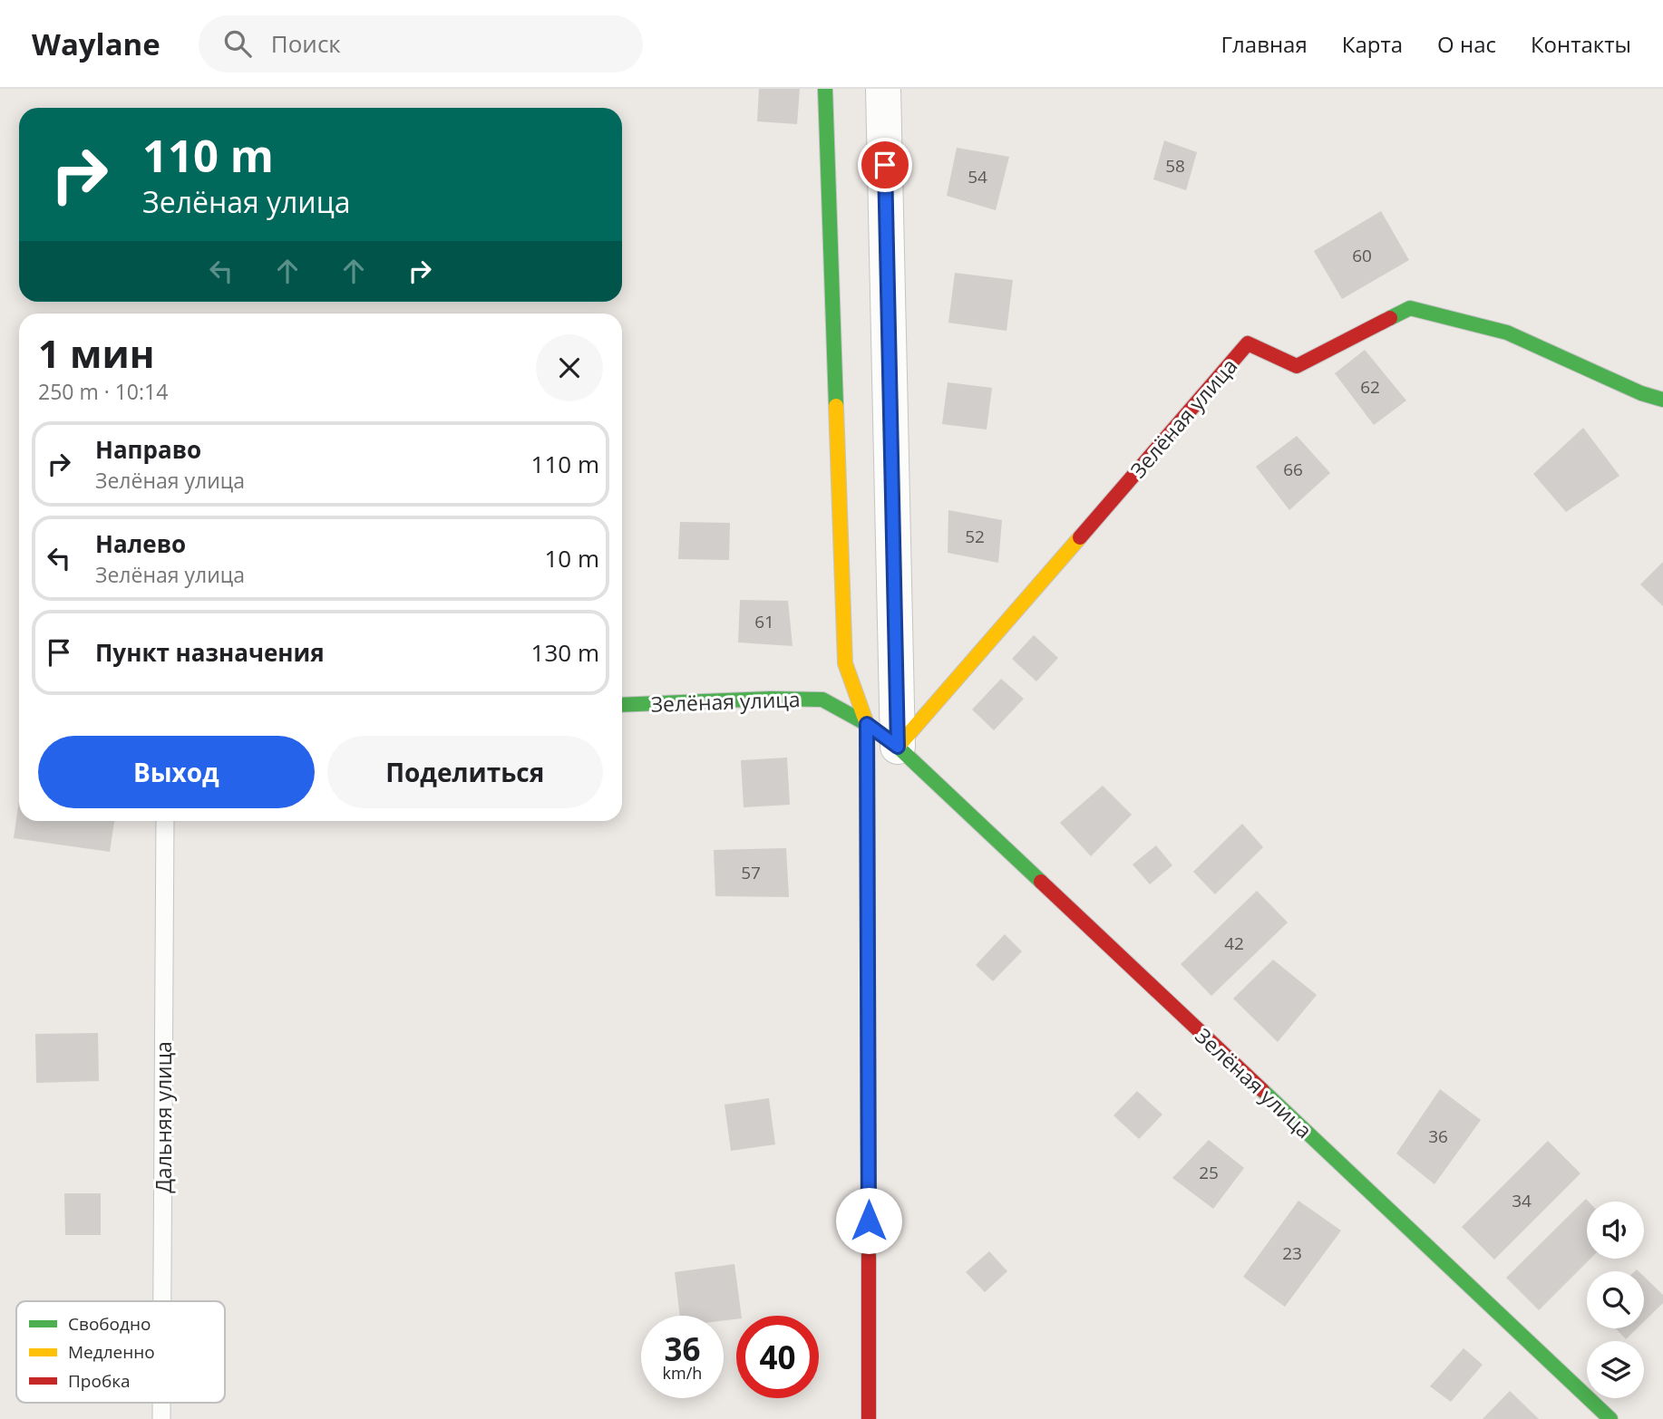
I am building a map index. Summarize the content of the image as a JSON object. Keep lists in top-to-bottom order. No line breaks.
{"streets":{"street":["Зелёная улица"],"lane":["Дальняя улица"]},"house_numbers":["58","54","60","62","66","52","61","57","42","36","25","34","23"],"legend":["Свободно","Медленно","Пробка"],"page":{"header":"Waylane","search":"Поиск","nav":["Главная","Карта","О нас","Контакты"],"turn":["110 m","Зелёная улица"],"heading":["1 мин","250 m · 10:14"],"list":[{"name":"Направо","note":"Зелёная улица","value":"110 m"},{"name":"Налево","note":"Зелёная улица","value":"10 m"},{"name":"Пункт назначения","value":"130 m"}],"buttons":["Выход","Поделиться"],"speed":"36 km/h","limit":"40"}}
